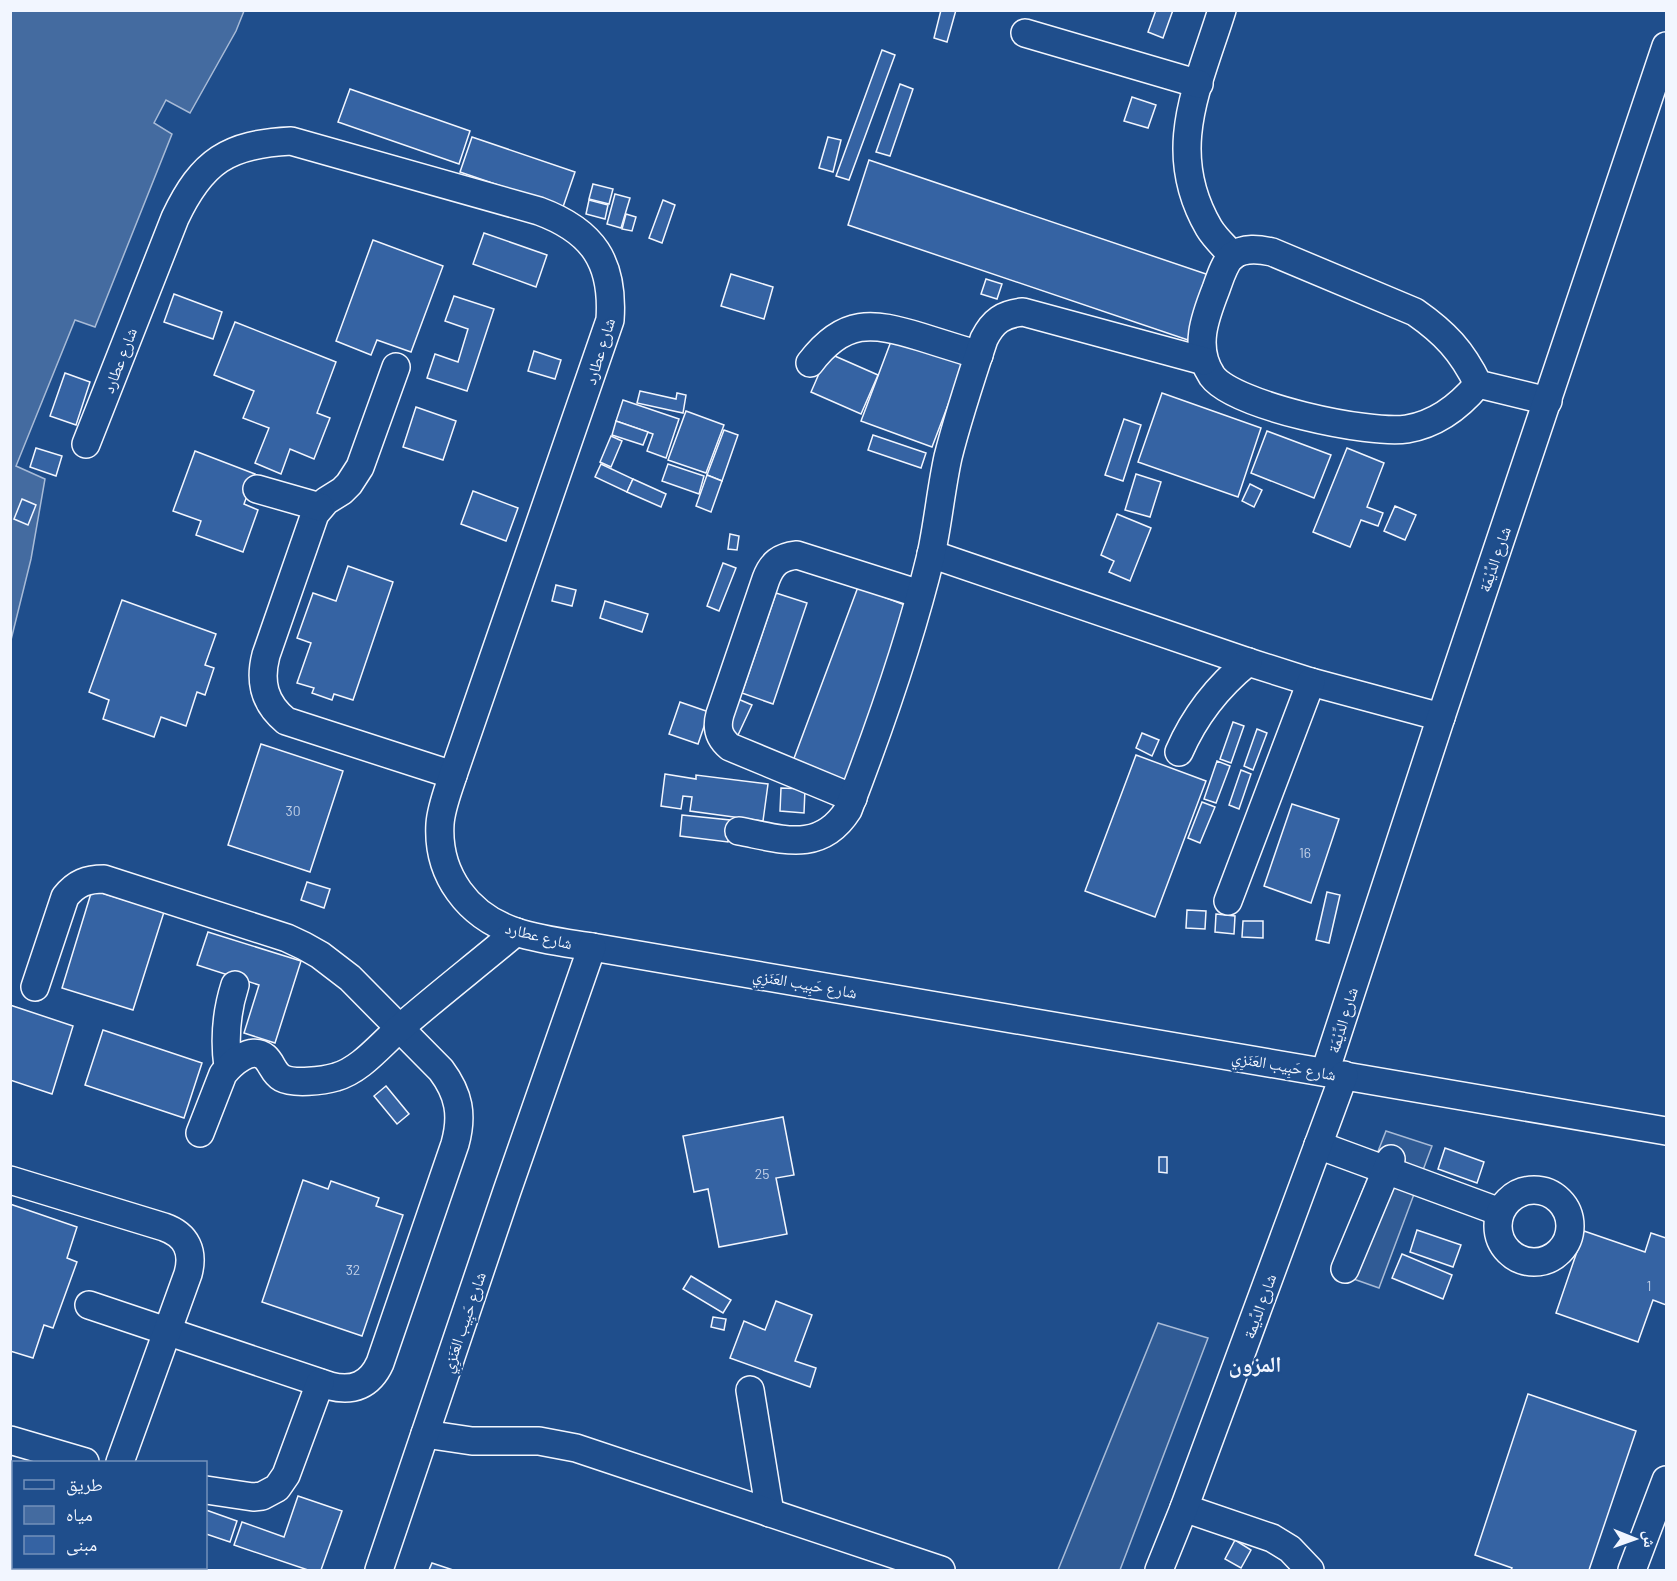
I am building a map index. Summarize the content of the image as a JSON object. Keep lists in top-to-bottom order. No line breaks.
{"streets":{"street":["شارع عطارد","شارع الدِّيْمَة","شارع حَبِيب العَنَزِي","شارع الدِّيمة"]},"crossings":[["شارع عطارد","شارع حَبِيب العَنَزِي"],["شارع الدِّيْمَة","شارع حَبِيب العَنَزِي"],["شارع الدِّيْمَة","شارع الدِّيمة"],["شارع حَبِيب العَنَزِي","شارع الدِّيمة"]],"districts":["المزون"],"house_numbers":["30","16","25","32","1"],"legend":["طريق","مياه","مبنى"],"north":"right"}
